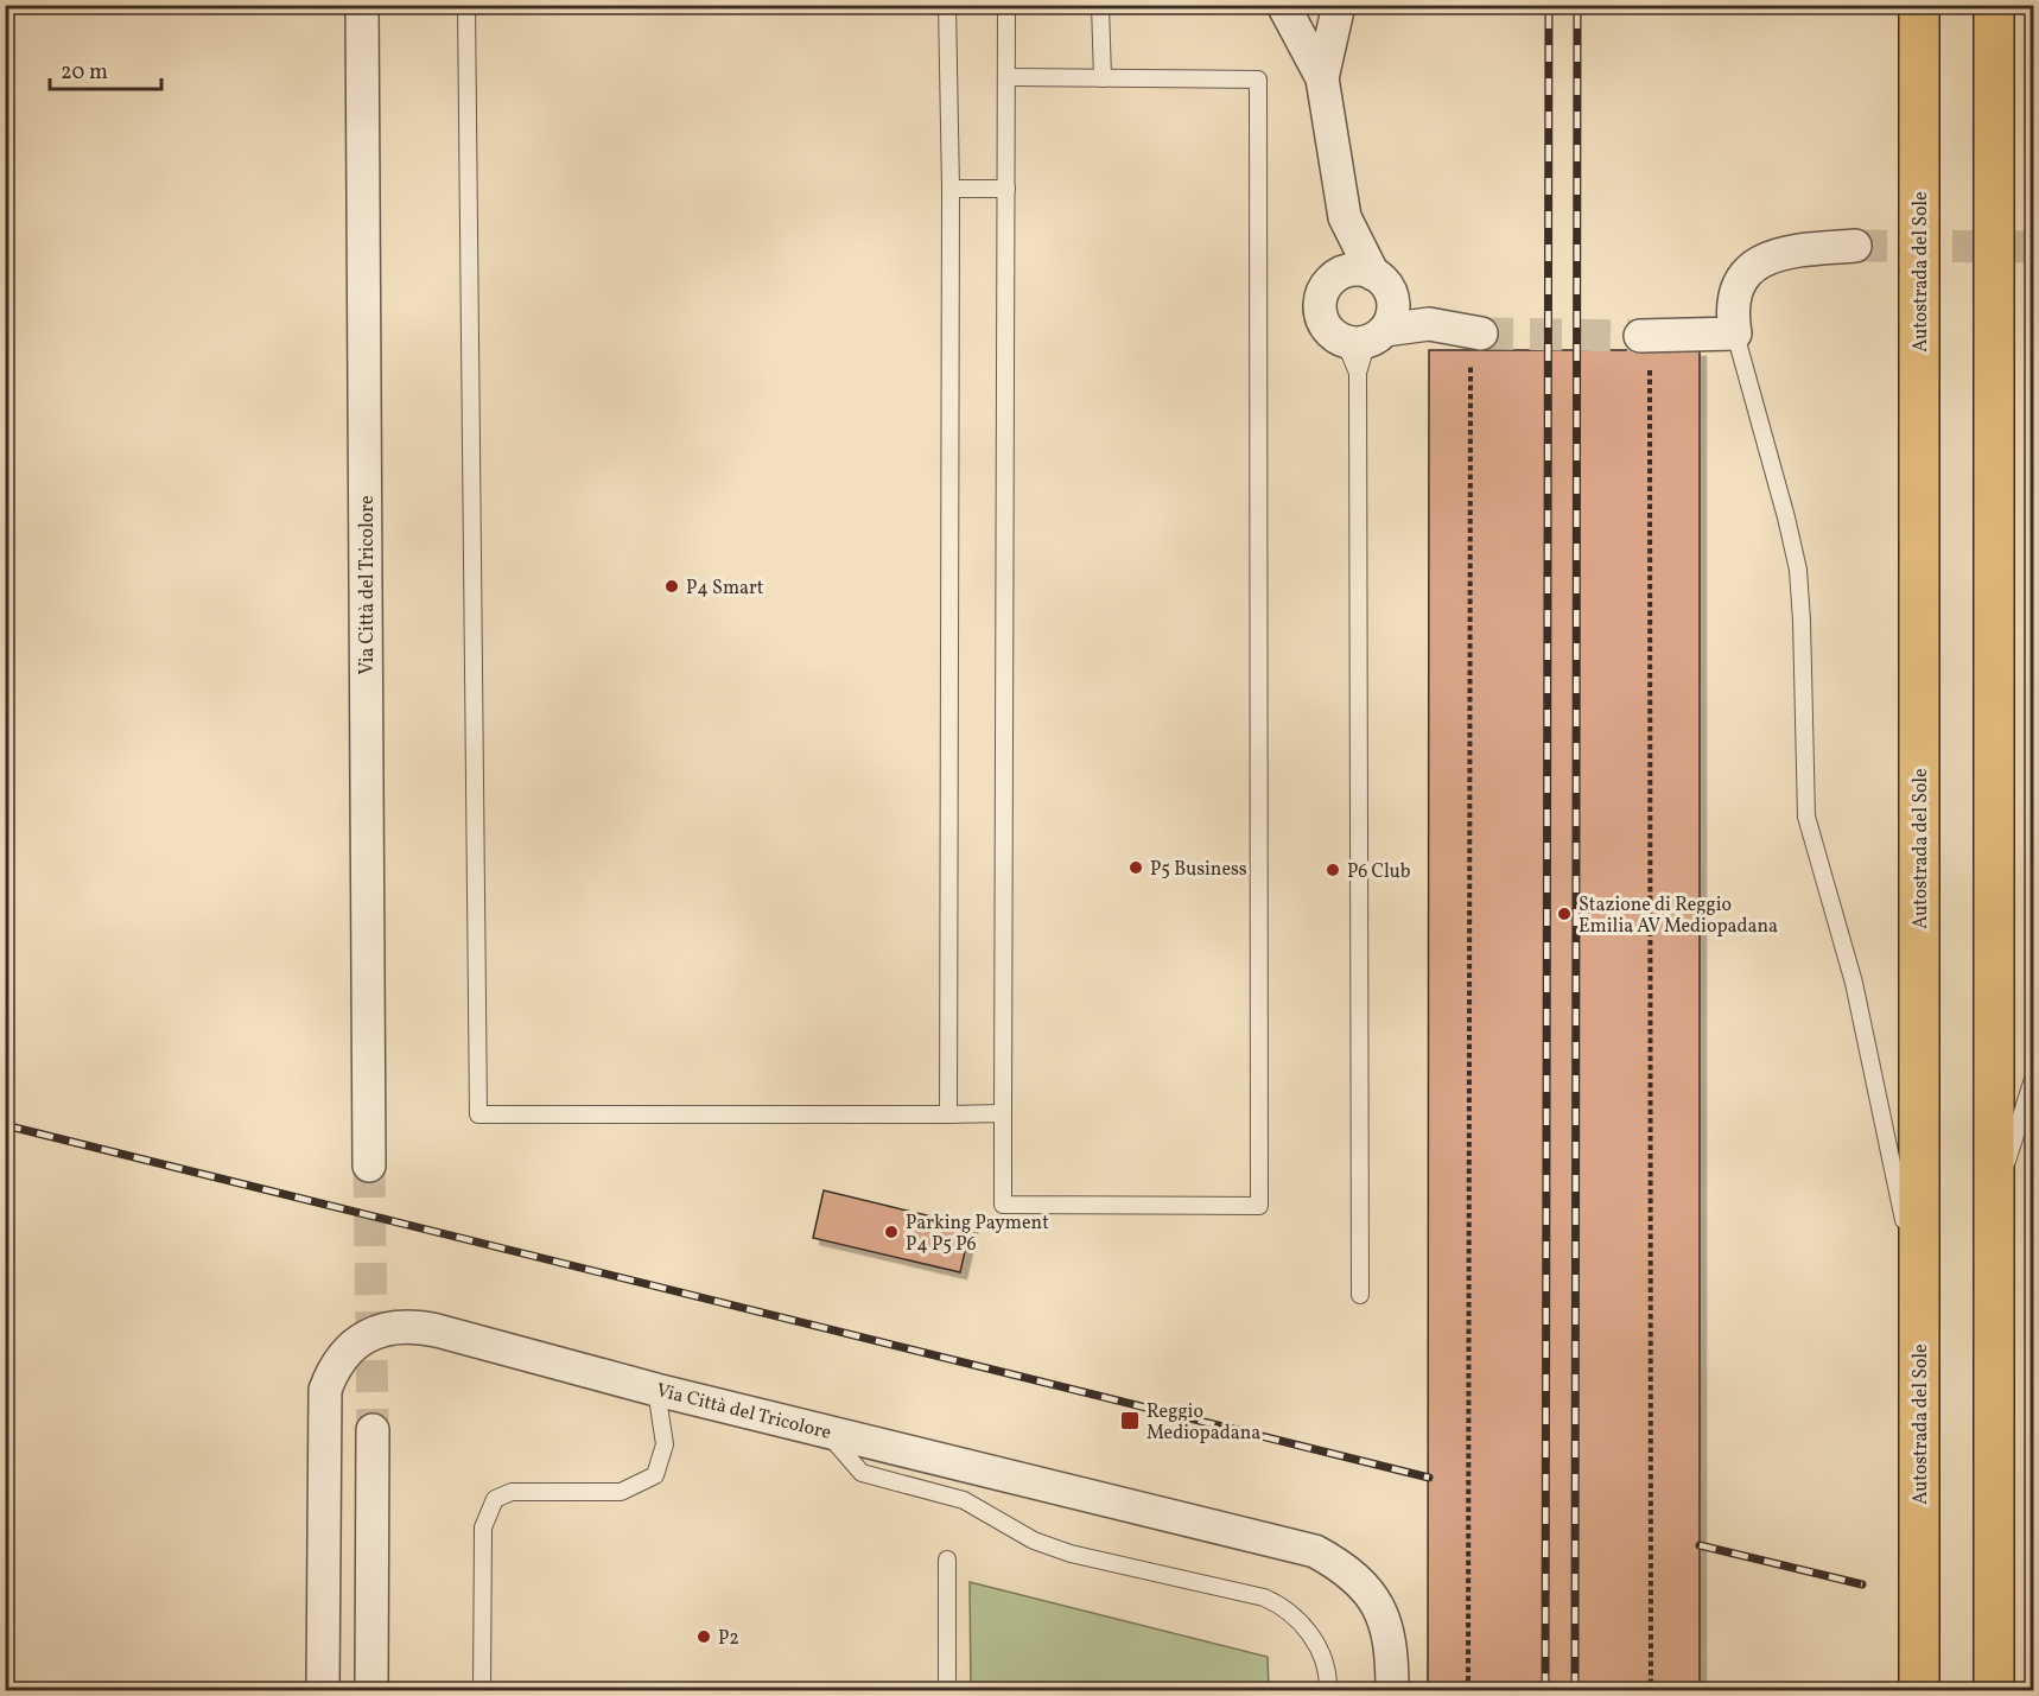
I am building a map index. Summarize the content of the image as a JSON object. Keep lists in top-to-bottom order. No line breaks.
{"streets":{"highway":["Autostrada del Sole"],"street":["Via Città del Tricolore"]},"places":{"other":["P4 Smart","P5 Business","P6 Club","Stazione di Reggio Emilia AV Mediopadana","Parking Payment P4 P5 P6","P2"],"transit":["Reggio Mediopadana"]},"scale_bar":"20 m"}
